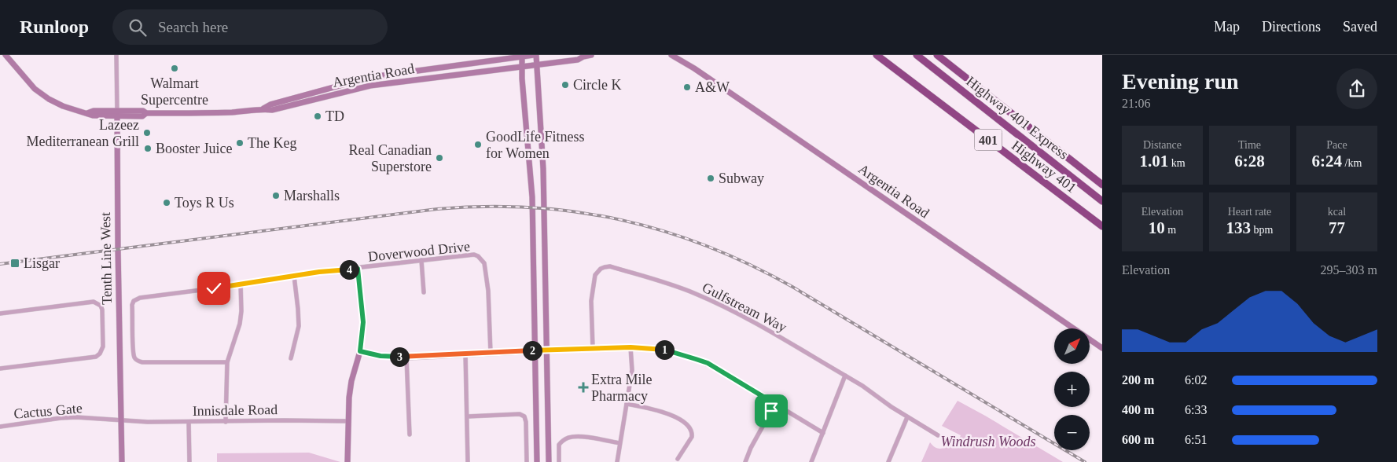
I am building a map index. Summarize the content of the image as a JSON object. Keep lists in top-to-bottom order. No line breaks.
{"streets":{"highway":["Highway 401 Express","401","Highway 401"],"street":["Argentia Road","Doverwood Drive","Tenth Line West","Gulfstream Way","Innisdale Road","Cactus Gate"]},"crossings":[["Argentia Road","Tenth Line West"],["Tenth Line West","Innisdale Road"],["Tenth Line West","Cactus Gate"],["Innisdale Road","Cactus Gate"]],"parks":["Windrush Woods"],"places":{"other":["Walmart Supercentre","Circle K","A&W","TD","Lazeez Mediterranean Grill","The Keg","GoodLife Fitness for Women","Booster Juice","Real Canadian Superstore","Subway","Marshalls","Toys R Us"],"transit":["Lisgar"],"health":["Extra Mile Pharmacy"]},"north":"top right","page":{"header":"Runloop","search":"Search here","nav":["Map","Directions","Saved"],"heading":["Evening run","21:06"],"stats":[["Distance","1.01 km"],["Time","6:28"],["Pace","6:24 /km"],["Elevation","10 m"],["Heart rate","133 bpm"],["kcal","77"]],"chart":["Elevation","295–303 m"],"pins":["4","1","2","3"],"map_buttons":["+","−"],"list":[{"name":"200 m","note":"6:02"},{"name":"400 m","note":"6:33"},{"name":"600 m","note":"6:51"}]}}
